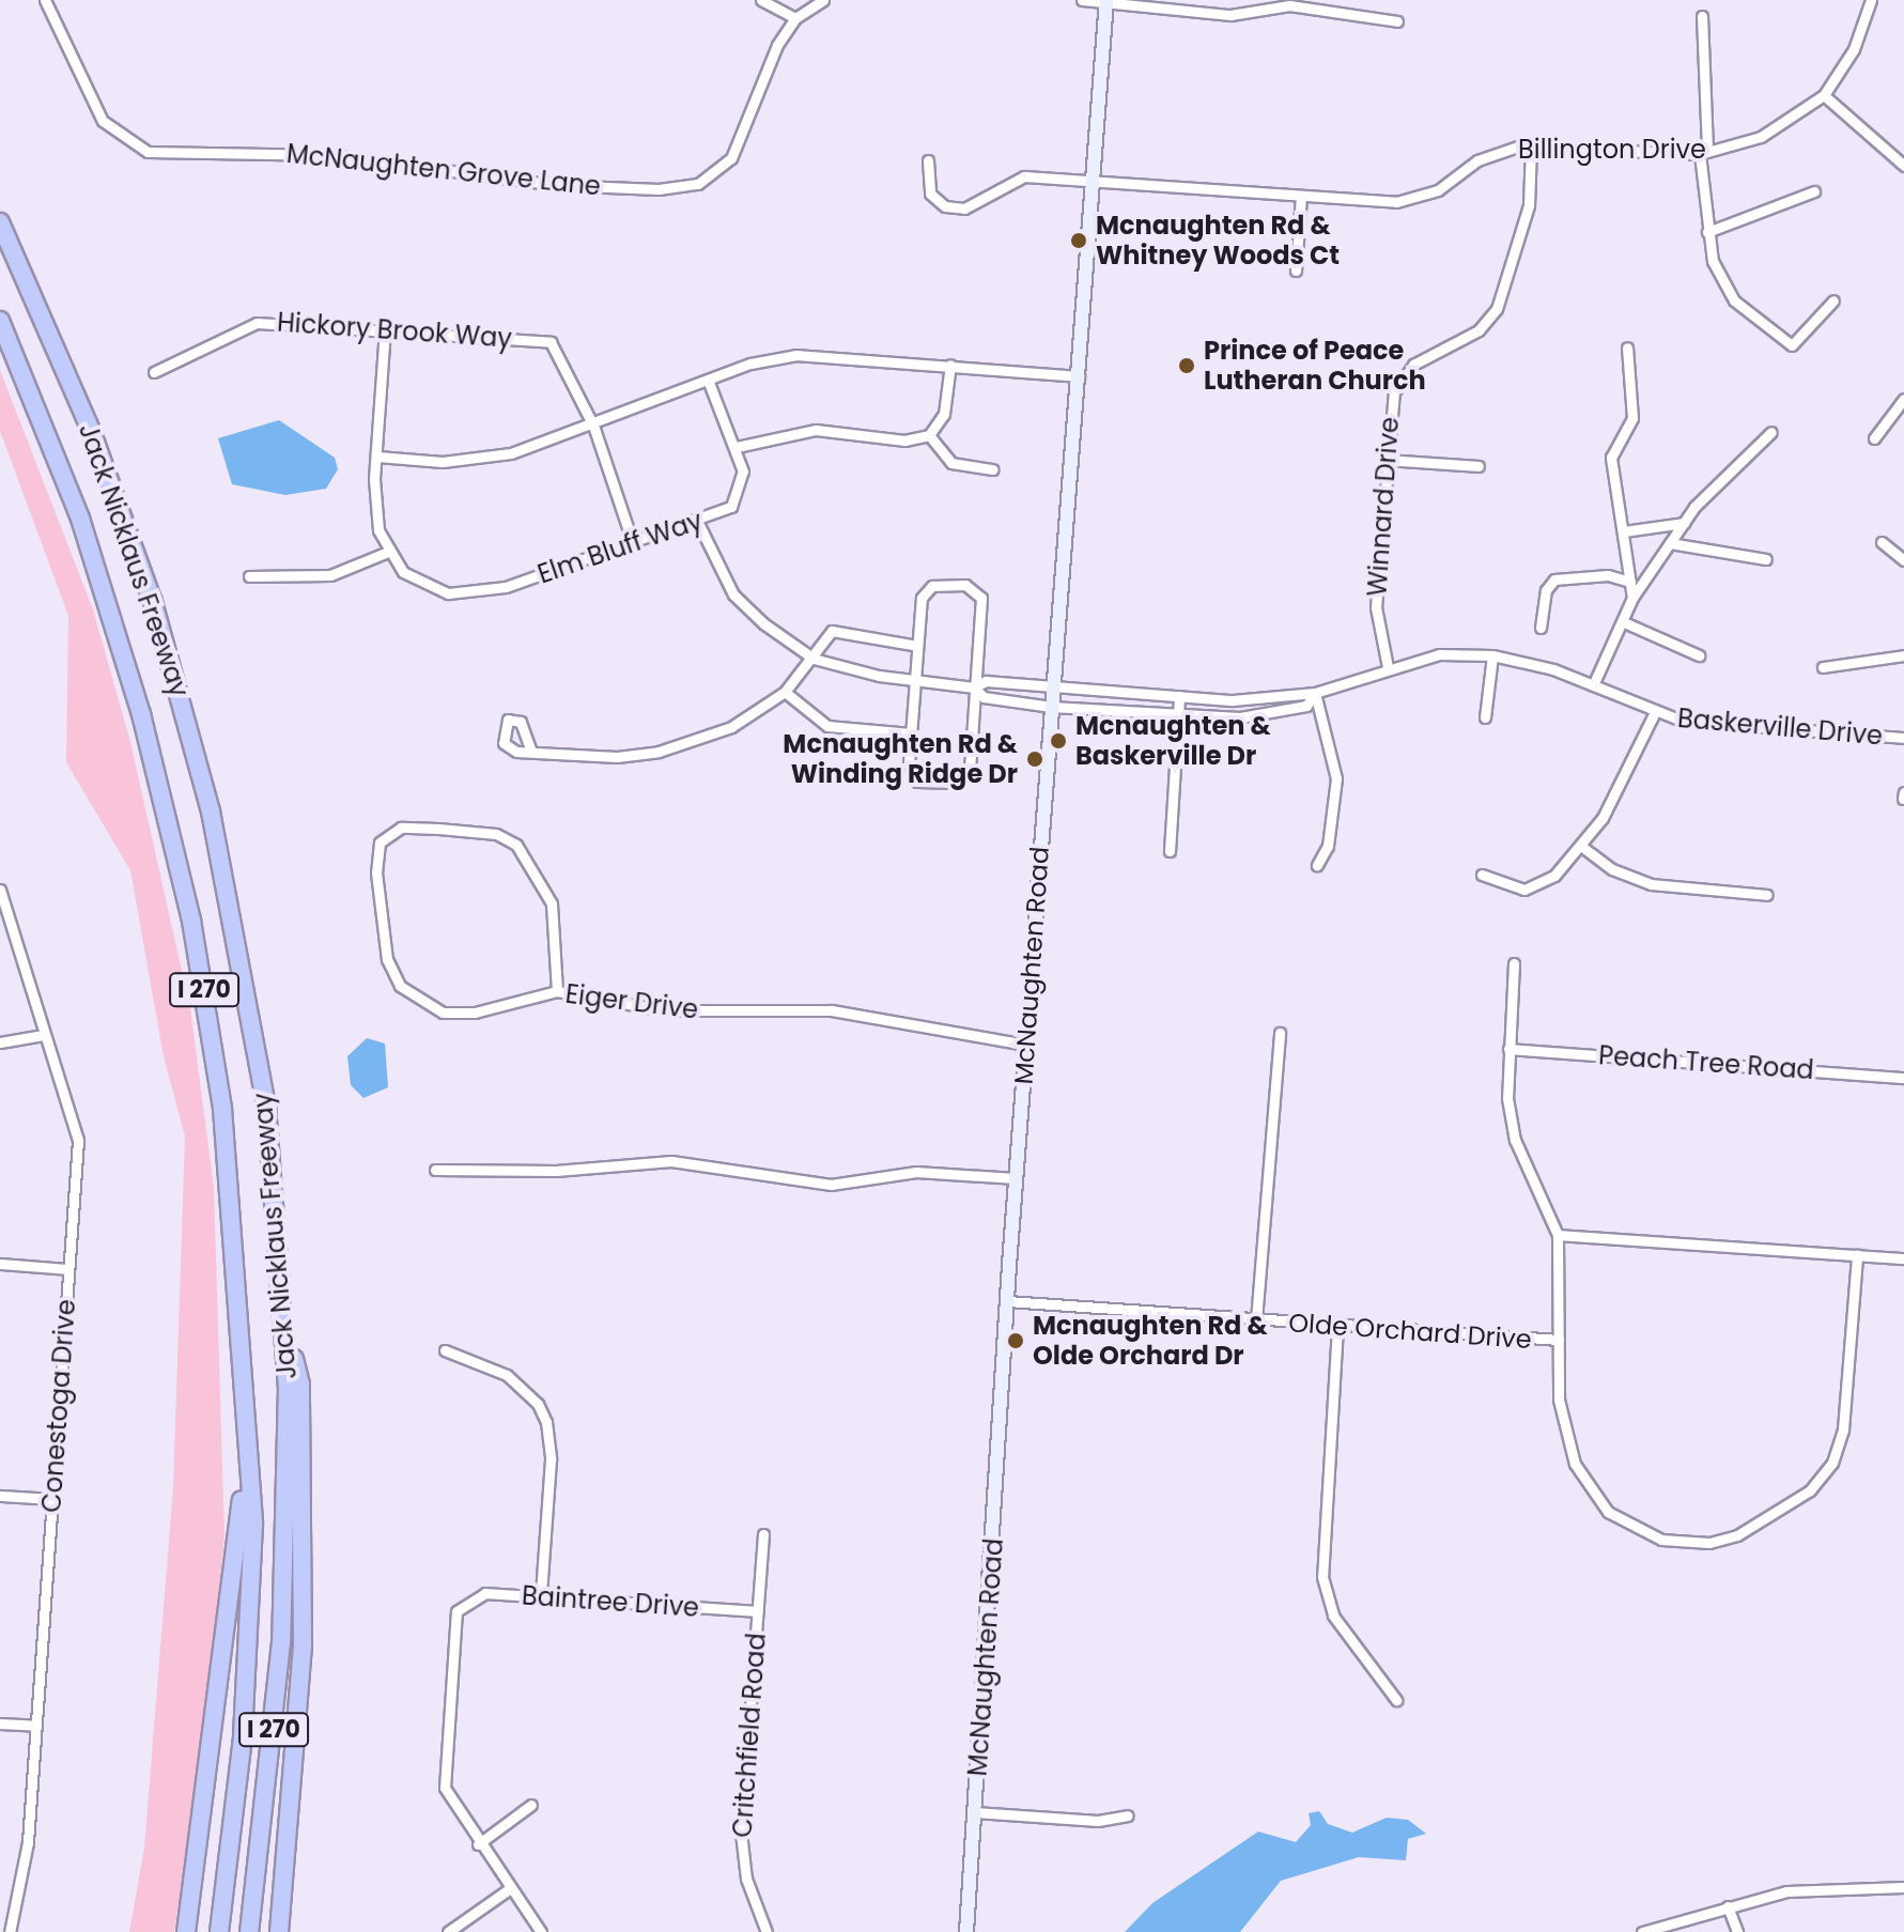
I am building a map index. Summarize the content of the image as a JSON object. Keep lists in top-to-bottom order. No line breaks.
{"streets":{"highway":["Jack Nicklaus Freeway","I 270"],"street":["Billington Drive","McNaughten Grove Lane","Hickory Brook Way","Winnard Drive","Elm Bluff Way","Baskerville Drive","McNaughten Road","Eiger Drive","Peach Tree Road","Olde Orchard Drive","Conestoga Drive","Baintree Drive","Critchfield Road"]},"crossings":[["Billington Drive","Winnard Drive"],["Billington Drive","McNaughten Road"],["Winnard Drive","Baskerville Drive"],["Baskerville Drive","McNaughten Road"],["McNaughten Road","Eiger Drive"],["McNaughten Road","Olde Orchard Drive"],["Baintree Drive","Critchfield Road"]],"places":["Mcnaughten Rd & Whitney Woods Ct","Prince of Peace Lutheran Church","Mcnaughten & Baskerville Dr","Mcnaughten Rd & Winding Ridge Dr","Mcnaughten Rd & Olde Orchard Dr"]}
